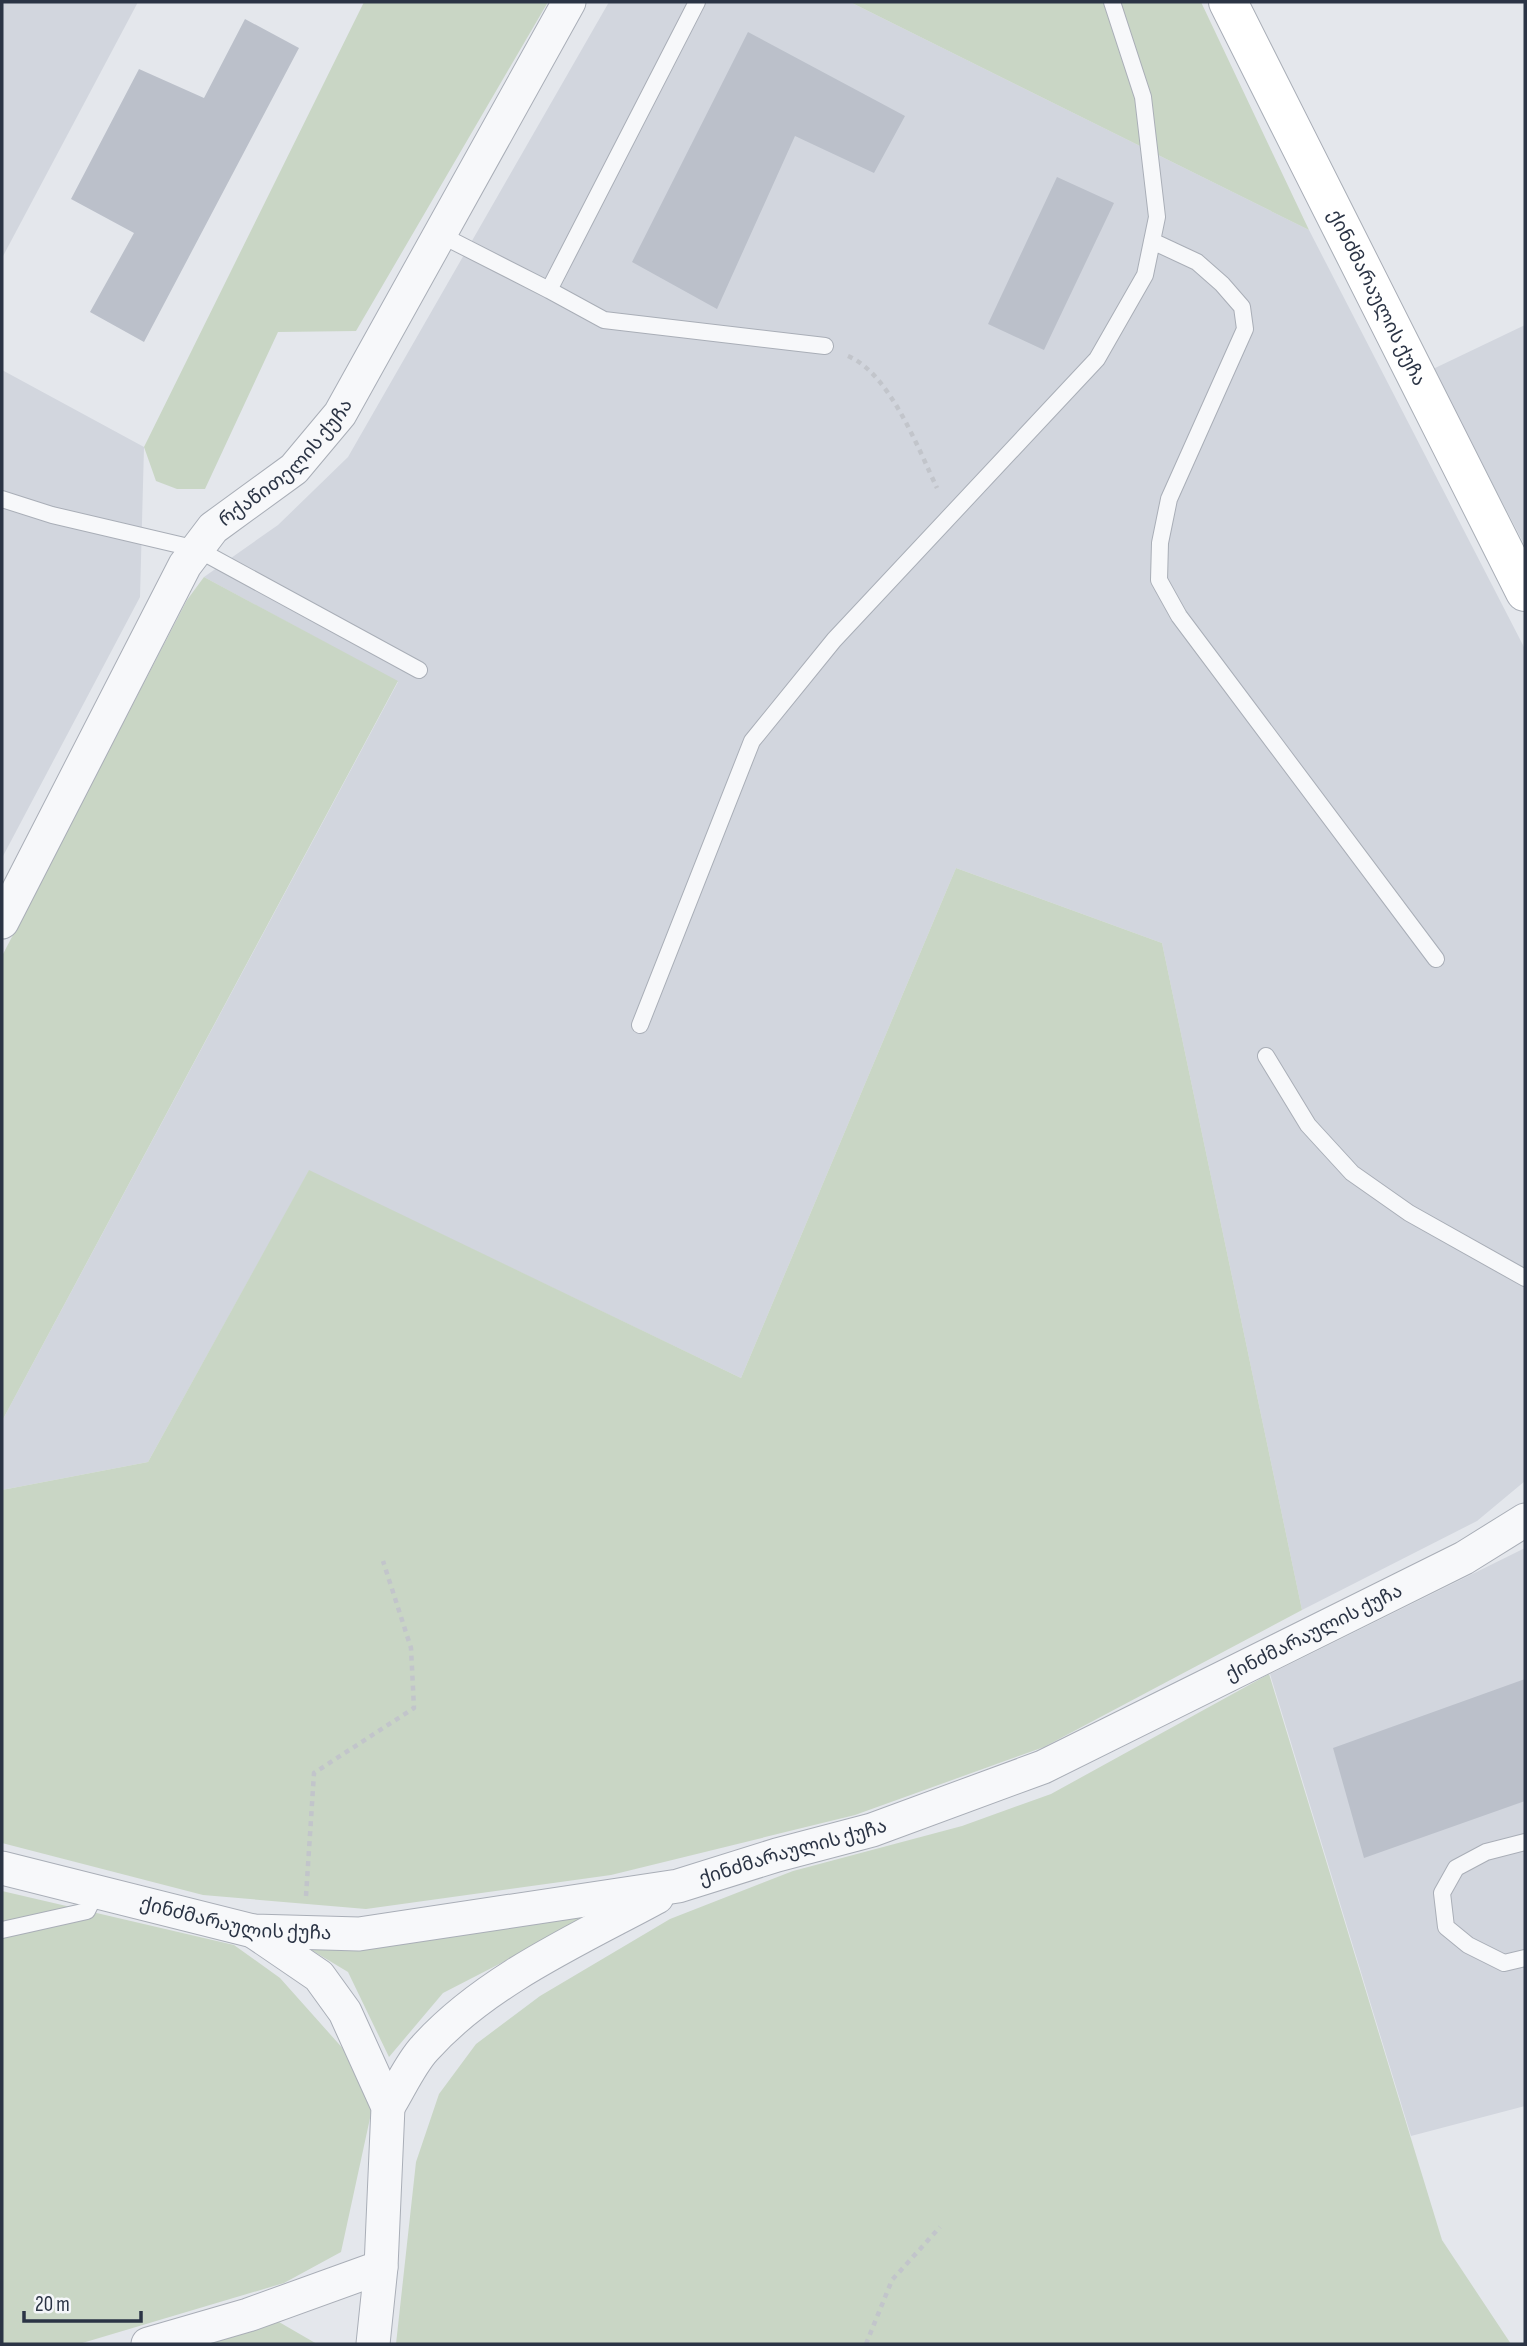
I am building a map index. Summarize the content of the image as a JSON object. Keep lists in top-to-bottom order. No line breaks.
{"streets":{"main road":["ქინძმარაულის ქუჩა"],"street":["რქაწითელის ქუჩა"]},"scale_bar":"20 m"}
